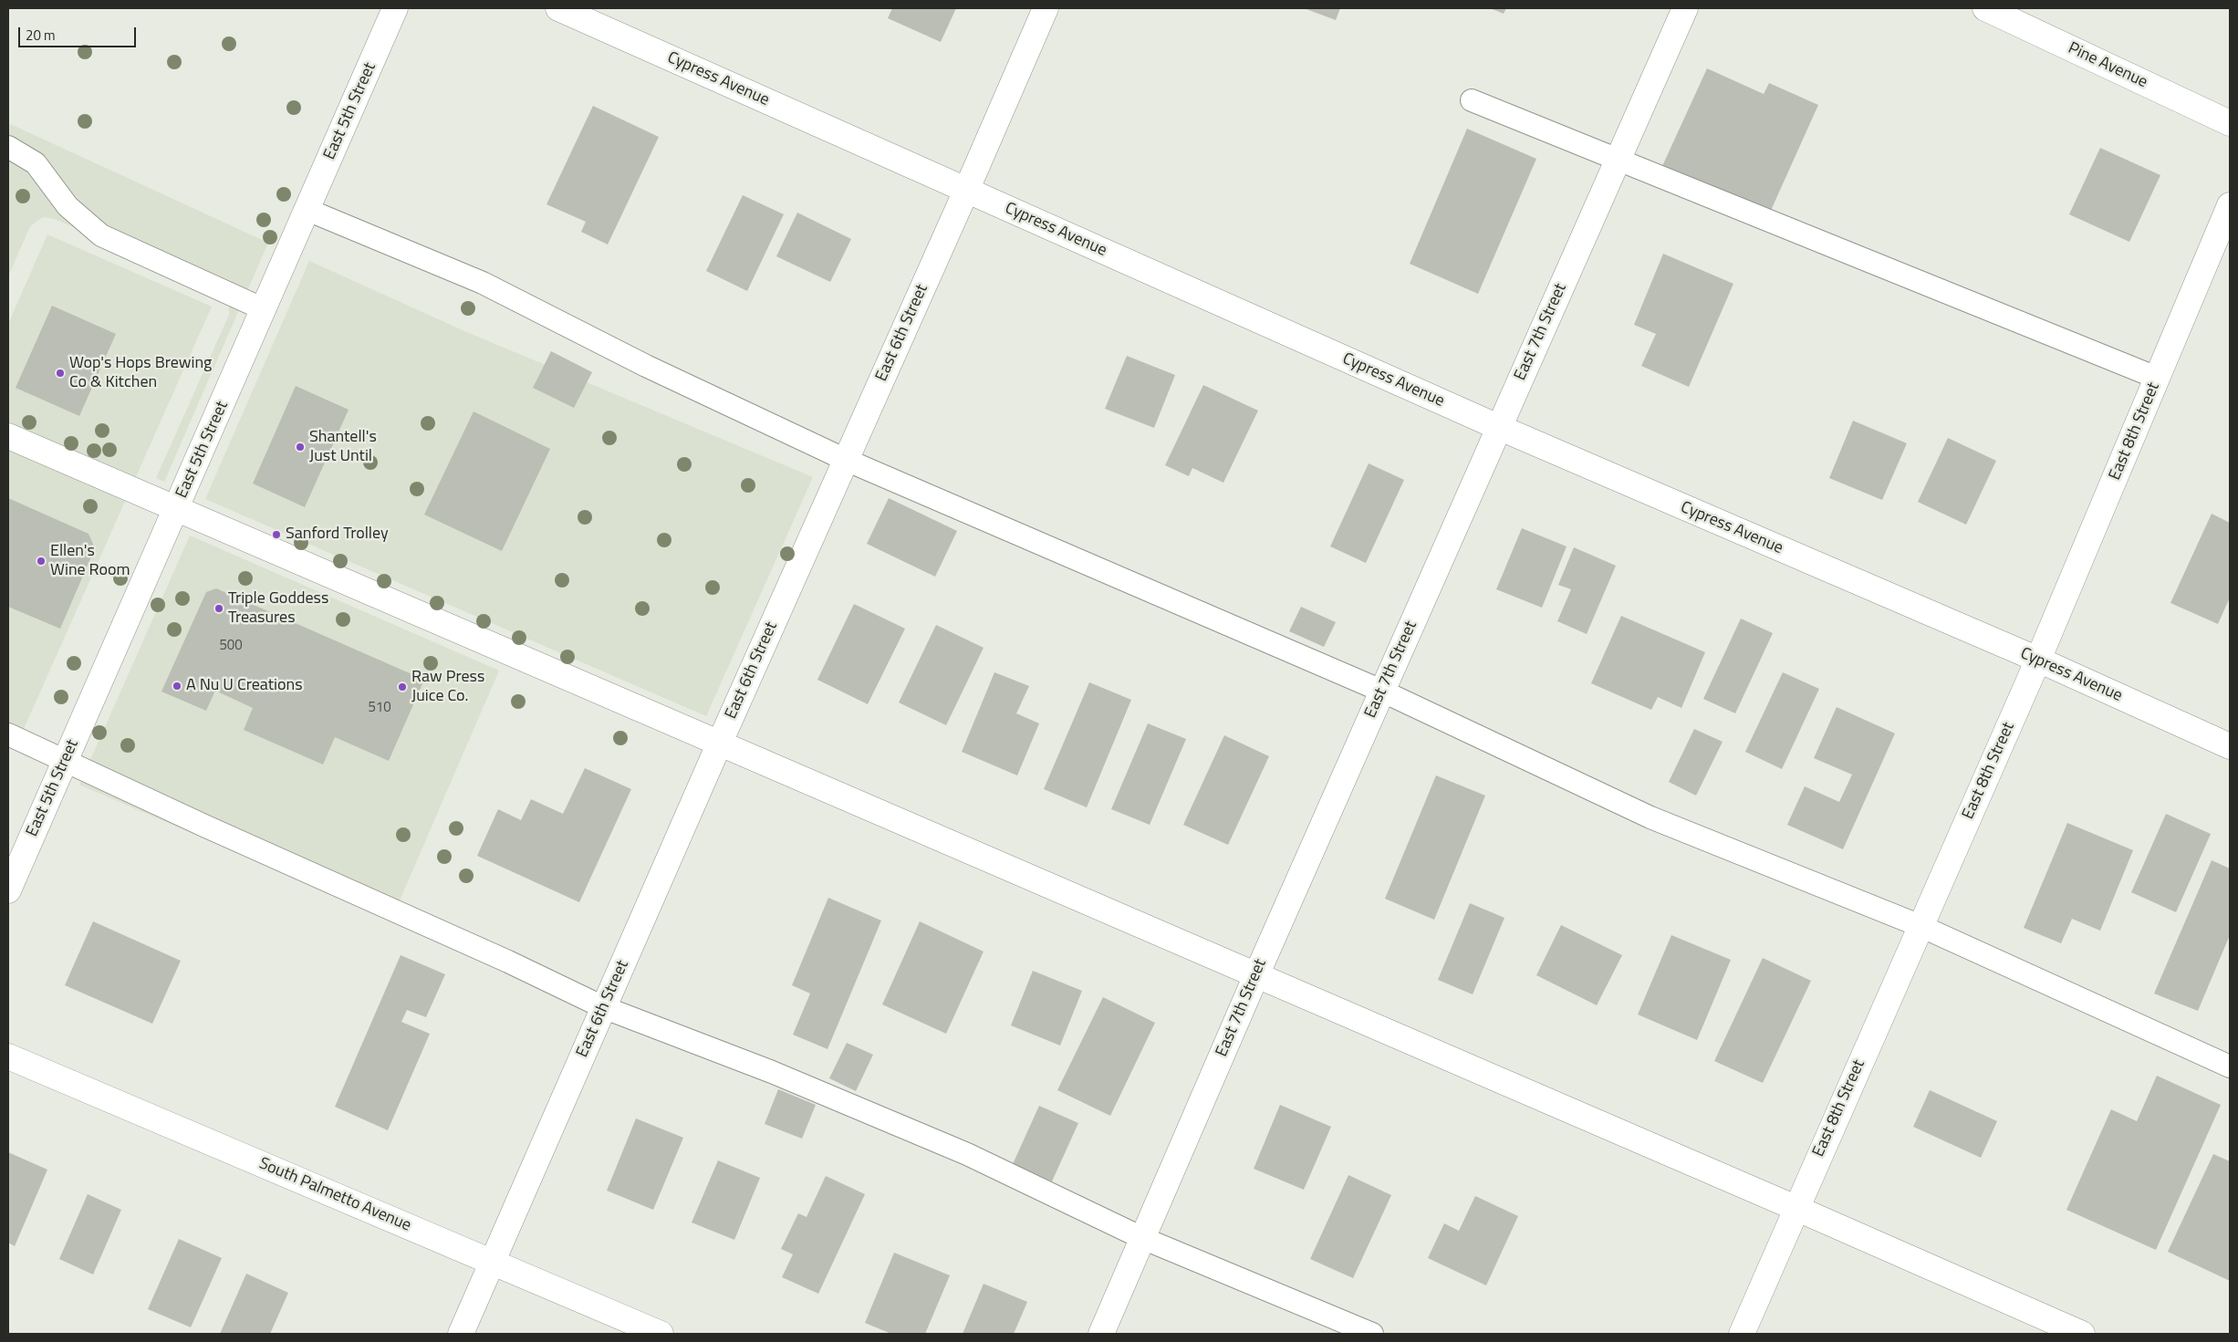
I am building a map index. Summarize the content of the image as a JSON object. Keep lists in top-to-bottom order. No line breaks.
{"streets":{"street":["Pine Avenue","Cypress Avenue","East 5th Street","East 7th Street","East 6th Street","East 8th Street","South Palmetto Avenue"]},"crossings":[["Cypress Avenue","East 7th Street"],["Cypress Avenue","East 6th Street"],["Cypress Avenue","East 8th Street"],["East 6th Street","South Palmetto Avenue"]],"places":["Wop's Hops Brewing Co & Kitchen","Shantell's Just Until","Sanford Trolley","Ellen's Wine Room","Triple Goddess Treasures","A Nu U Creations","Raw Press Juice Co."],"house_numbers":["500","510"],"scale_bar":"20 m"}
